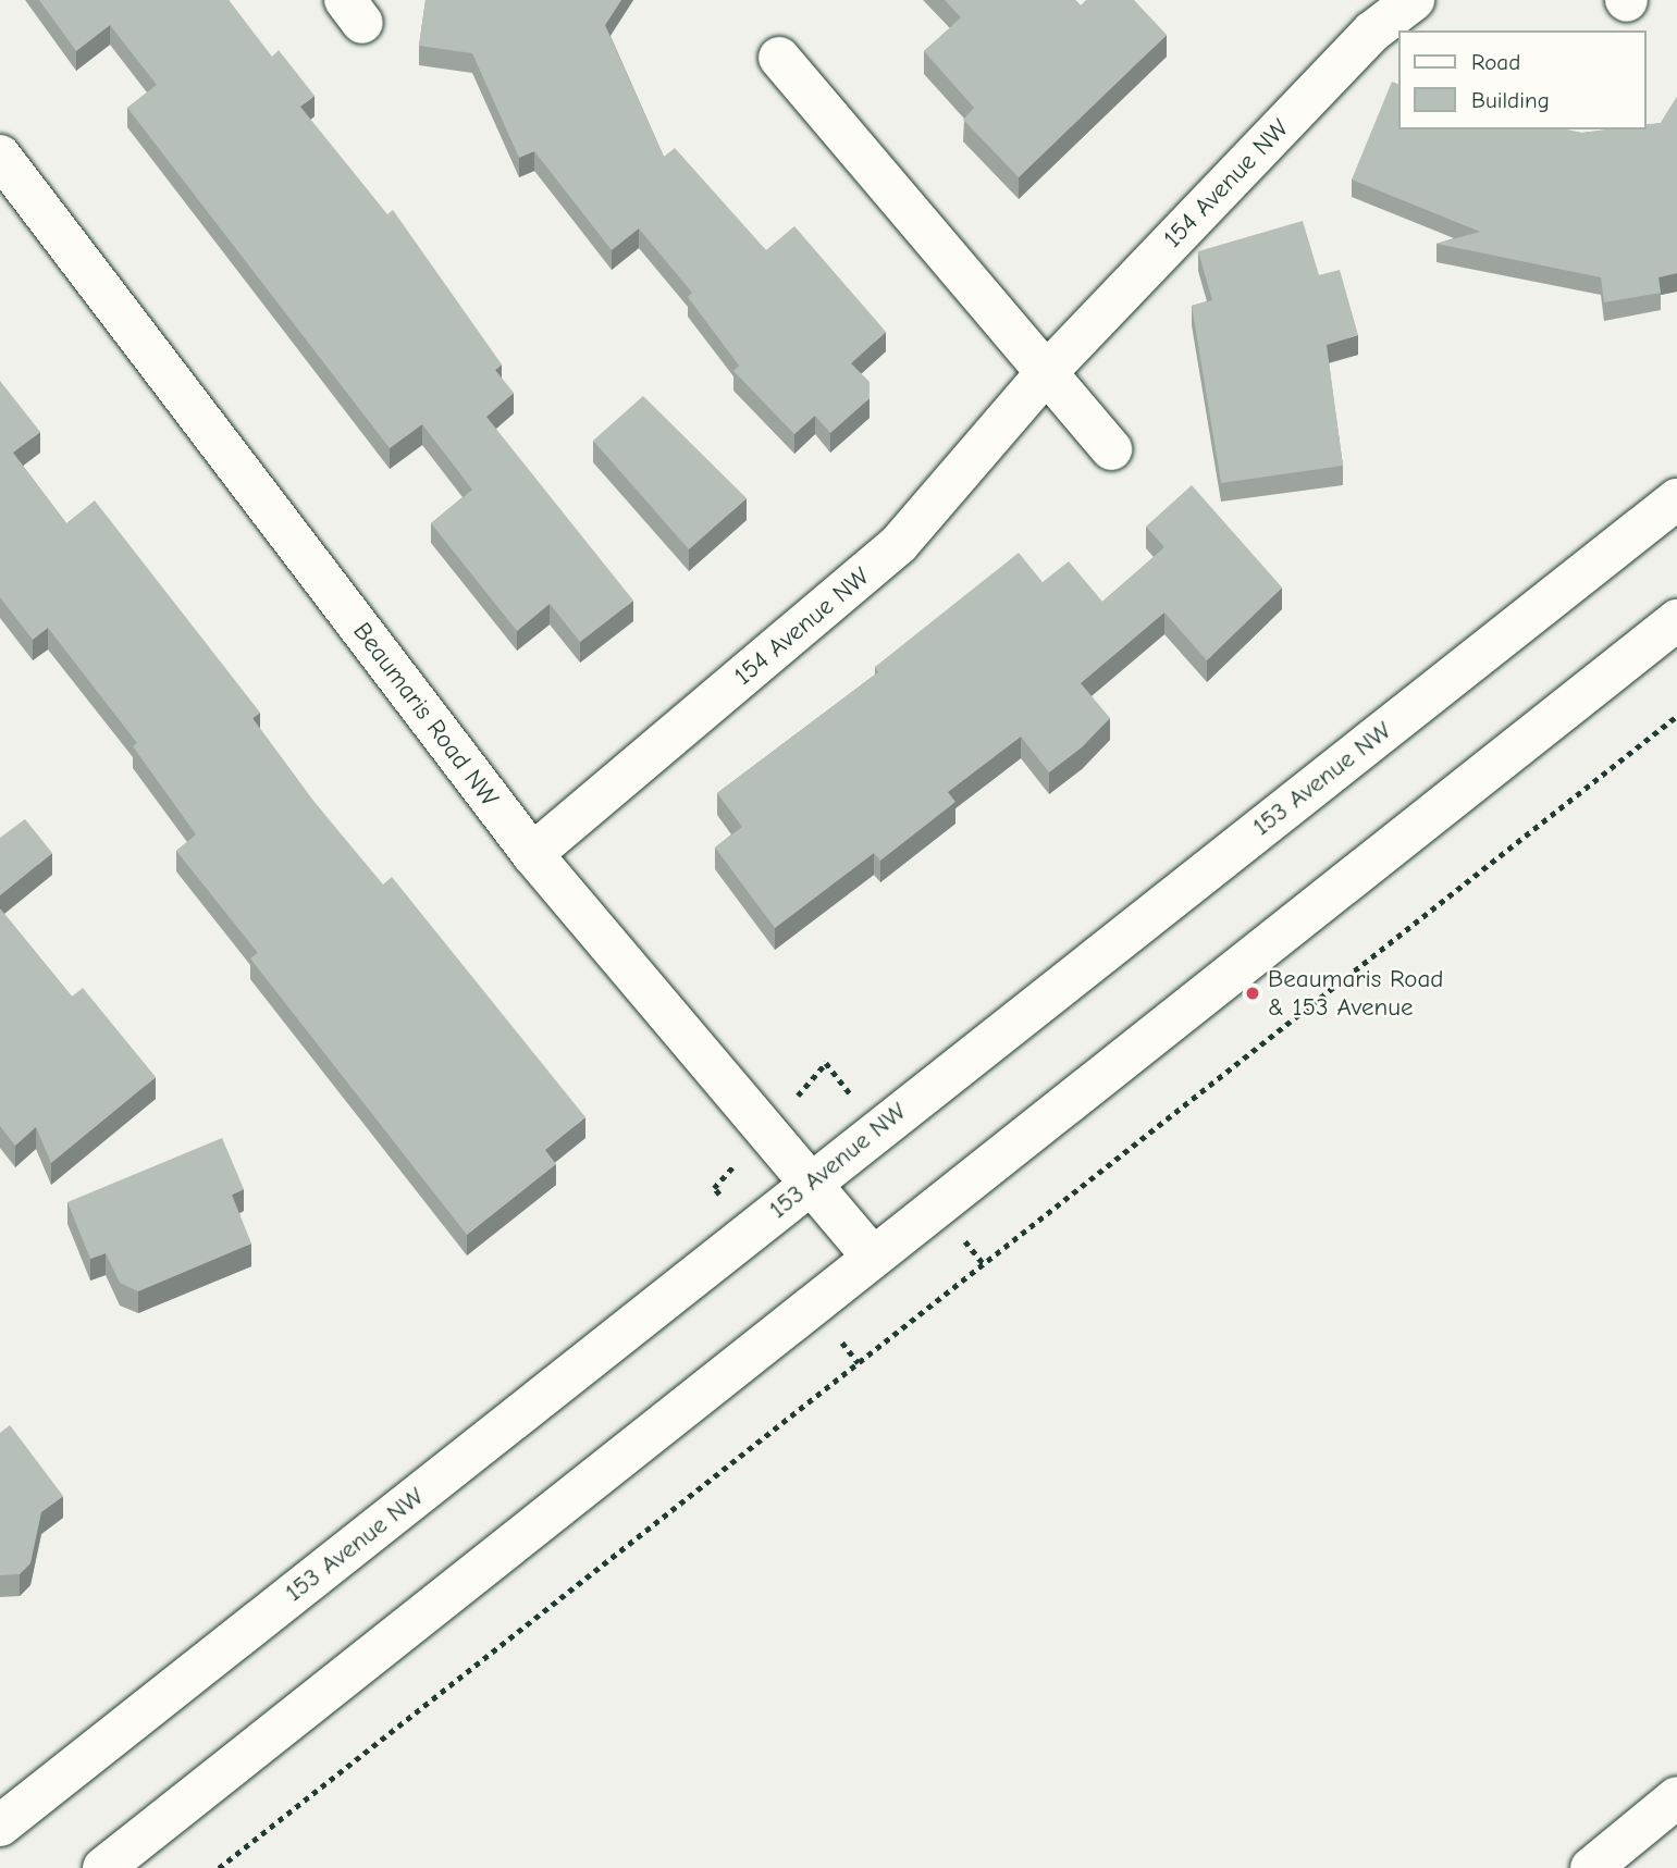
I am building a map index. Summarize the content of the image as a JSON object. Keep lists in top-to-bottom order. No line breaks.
{"streets":{"main road":["154 Avenue NW","Beaumaris Road NW","153 Avenue NW"]},"crossings":[["154 Avenue NW","Beaumaris Road NW"],["Beaumaris Road NW","153 Avenue NW"]],"places":["Beaumaris Road & 153 Avenue"],"legend":["Road","Building"]}
